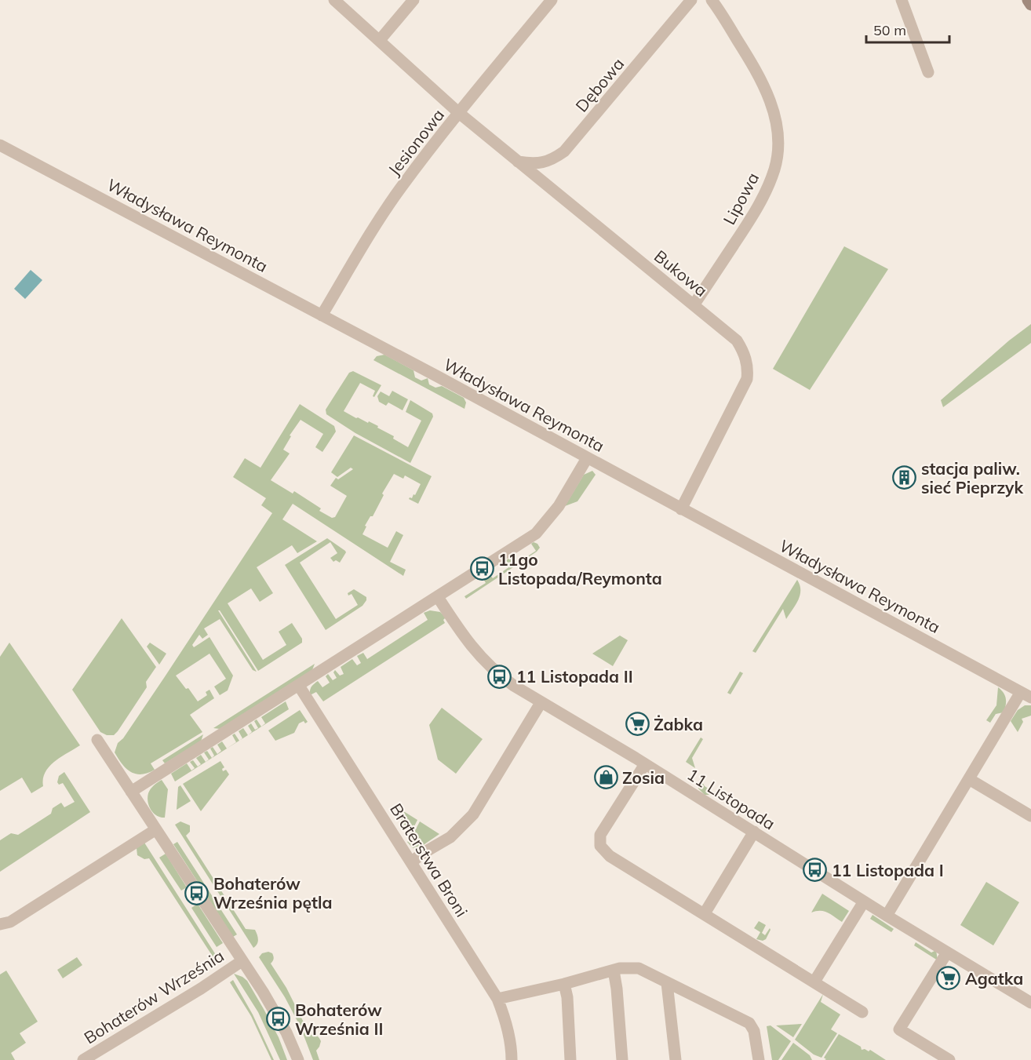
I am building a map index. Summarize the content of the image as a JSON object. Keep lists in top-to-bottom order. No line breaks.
{"streets":{"street":["Dębowa","Jesionowa","Lipowa","Władysława Reymonta","Bukowa","11 Listopada","Braterstwa Broni","Bohaterów Września"]},"crossings":[["Dębowa","Bukowa"],["Jesionowa","Władysława Reymonta"],["Jesionowa","Bukowa"],["Lipowa","Bukowa"],["Władysława Reymonta","Bukowa"]],"places":{"building":["stacja paliw. sieć Pieprzyk"],"bus stop":["11go Listopada/Reymonta","11 Listopada II","11 Listopada I","Bohaterów Września pętla","Bohaterów Września II"],"supermarket":["Żabka","Agatka"],"shop":["Zosia"]},"scale_bar":"50 m"}
